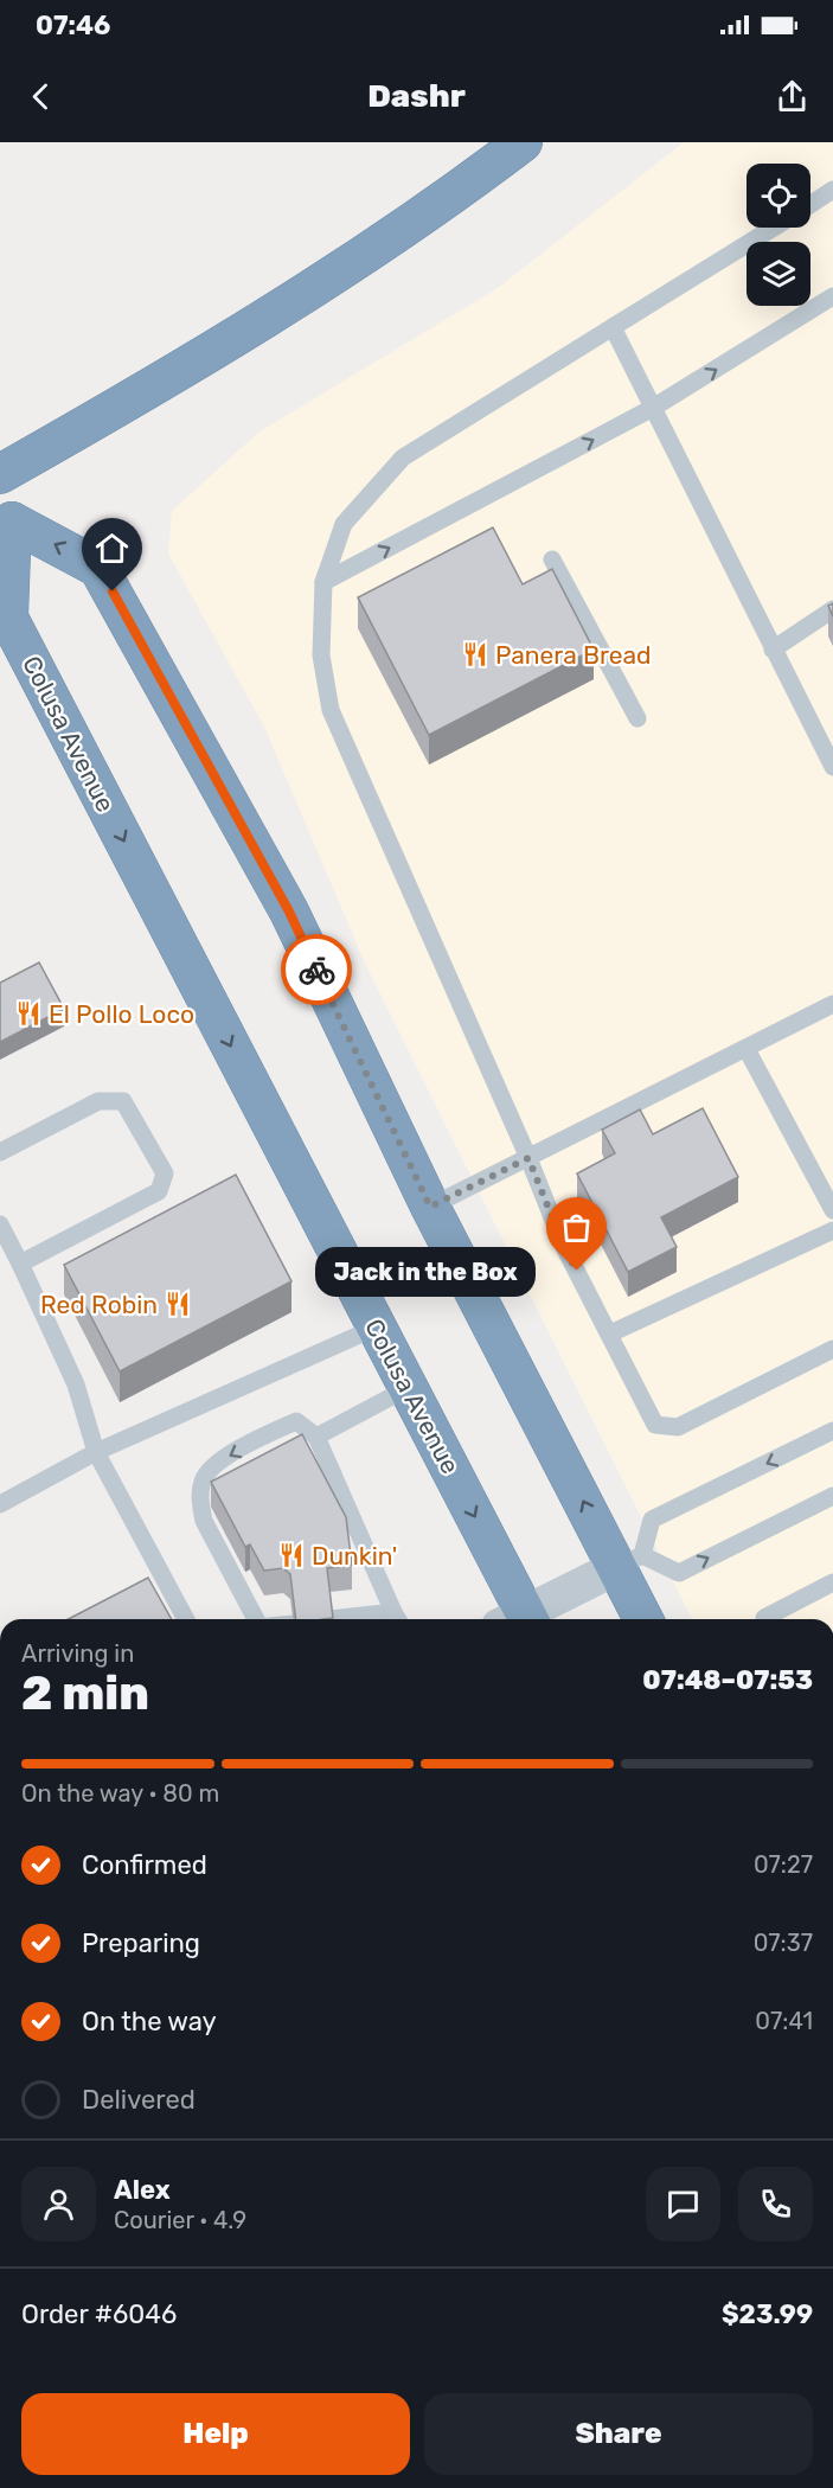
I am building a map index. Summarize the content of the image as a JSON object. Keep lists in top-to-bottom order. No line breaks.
{"streets":{"highway":["Colusa Avenue"]},"places":{"restaurant":["Panera Bread","El Pollo Loco","Red Robin","Dunkin'"],"other":["Jack in the Box"]},"page":{"status":"07:46","header":"Dashr","bubble":"Jack in the Box","heading":["2 min","Arriving in","07:48–07:53"],"panel":["Alex","Courier · 4.9","Order #6046","$23.99"],"bar":"On the way · 80 m","list":[["Confirmed","07:27"],["Preparing","07:37"],["On the way","07:41"],"Delivered"],"buttons":["Help","Share"]}}
